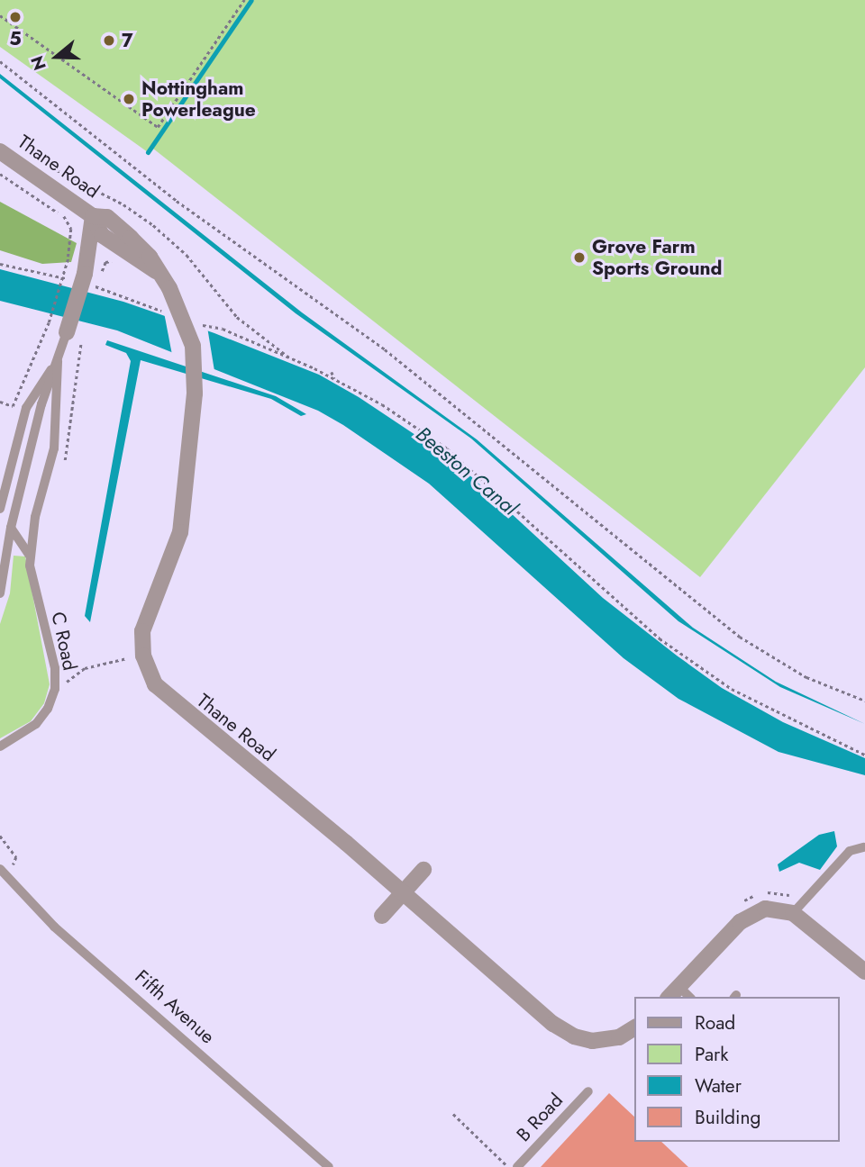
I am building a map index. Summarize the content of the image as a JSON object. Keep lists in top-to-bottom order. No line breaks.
{"streets":{"street":["Thane Road"],"lane":["C Road","Fifth Avenue","B Road"]},"crossings":[["Thane Road","C Road"]],"water":["Beeston Canal"],"places":["5","7","Nottingham Powerleague","Grove Farm Sports Ground"],"legend":["Road","Park","Water","Building"],"north":"left"}
